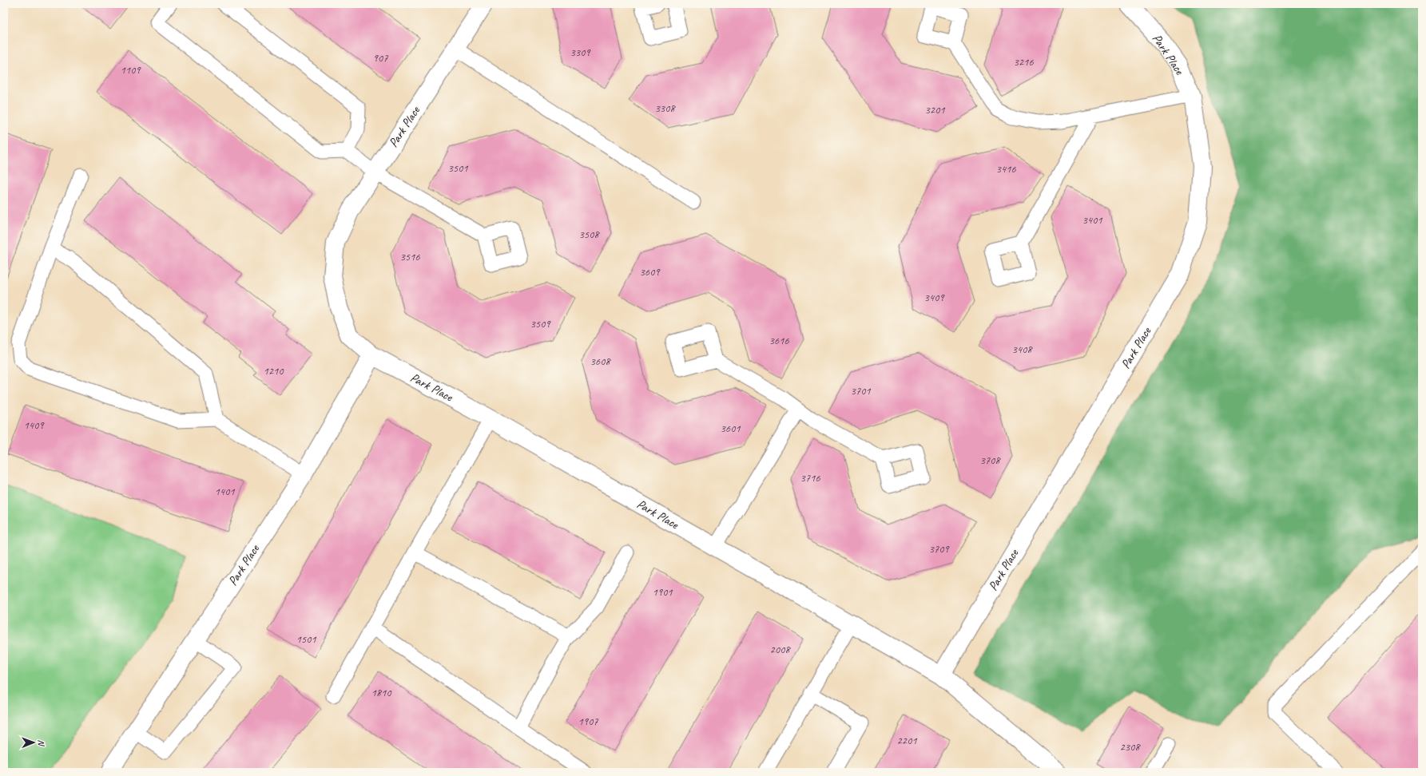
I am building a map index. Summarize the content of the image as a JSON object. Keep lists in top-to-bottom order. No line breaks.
{"streets":{"street":["Park Place"]},"house_numbers":["3309","907","3216","1109","3308","3201","3501","3416","3401","3508","3516","3609","3409","3509","3616","3408","3608","1210","3701","1409","3601","3708","3716","1401","3709","1901","1501","2008","1810","1907","2201","2308"],"north":"right"}
